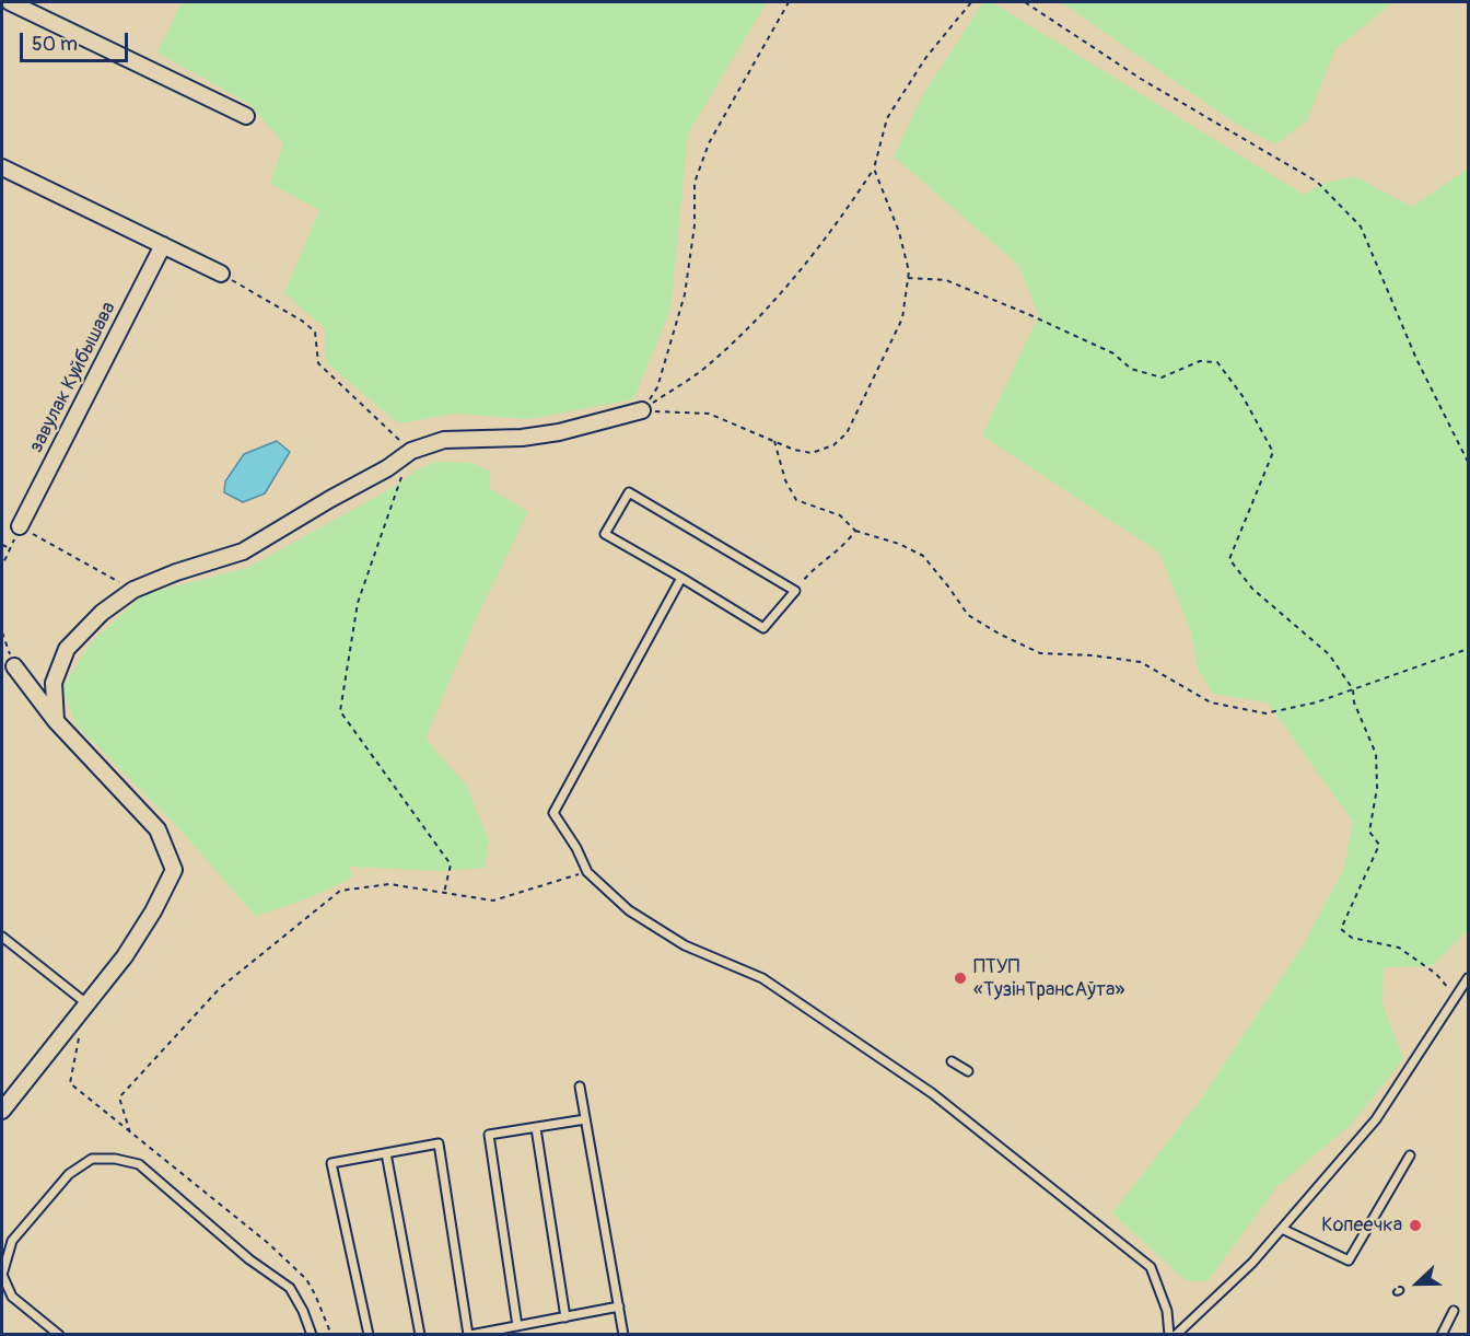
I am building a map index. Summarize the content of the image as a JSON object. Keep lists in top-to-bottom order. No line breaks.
{"streets":{"street":["завулак Куйбышава"]},"places":["ПТУП «ТузінТрансАўта»","Копеечка"],"scale_bar":"50 m","north":"left"}
